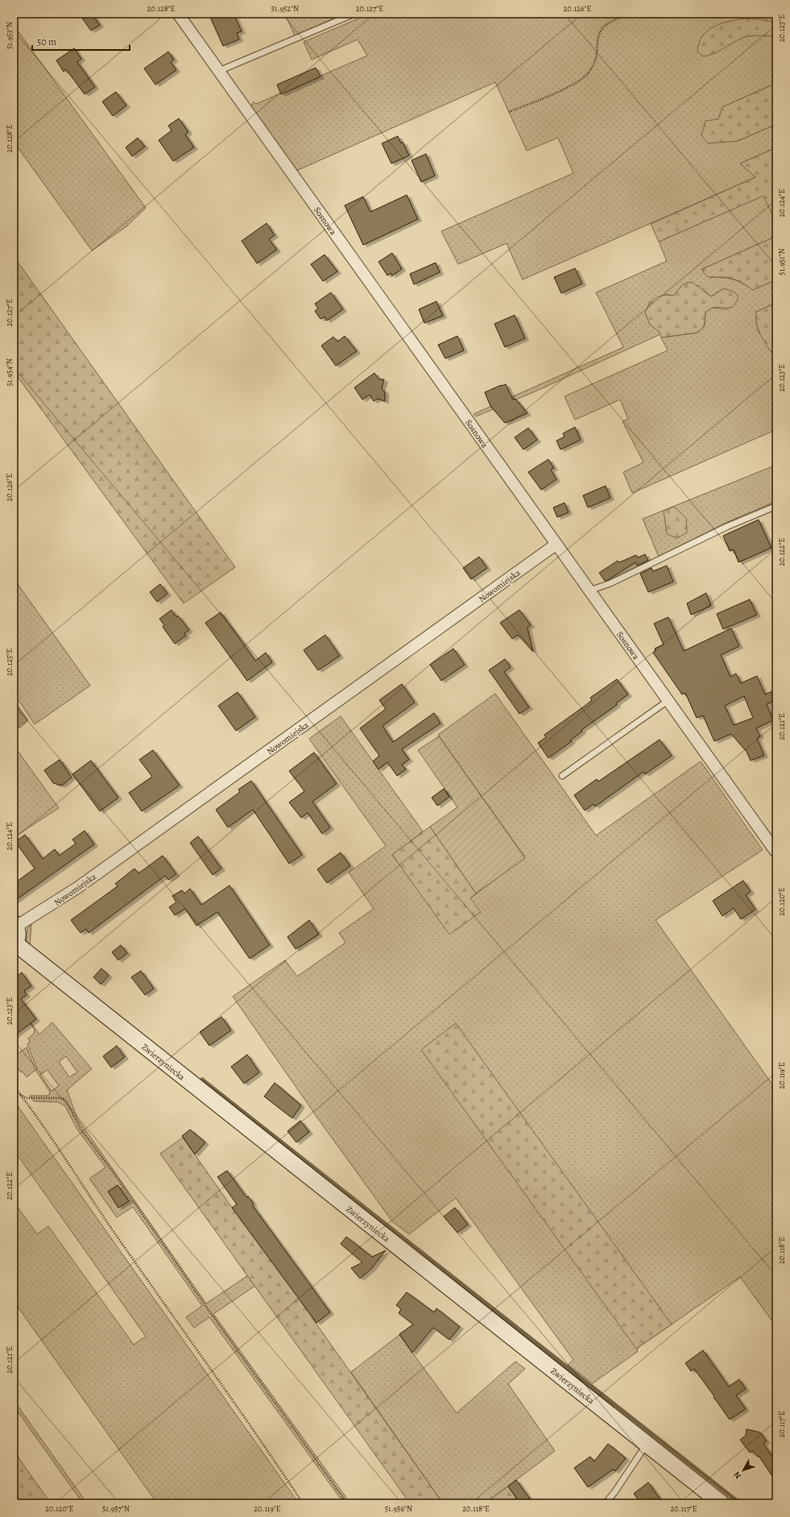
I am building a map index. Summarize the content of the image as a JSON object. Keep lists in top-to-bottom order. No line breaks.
{"streets":{"street":["Sosnowa","Nowomiejska","Zwierzyniecka"]},"crossings":[["Sosnowa","Nowomiejska"]],"scale_bar":"50 m","north":"bottom left","coordinates":["20.128°E","51.952°N","20.127°E","20.126°E","20.125°E","51.953°N","20.124°E","51.951°N","51.954°N","20.123°E","20.122°E","20.121°E","20.120°E","20.119°E","20.118°E","20.117°E","51.957°N","51.956°N"]}
